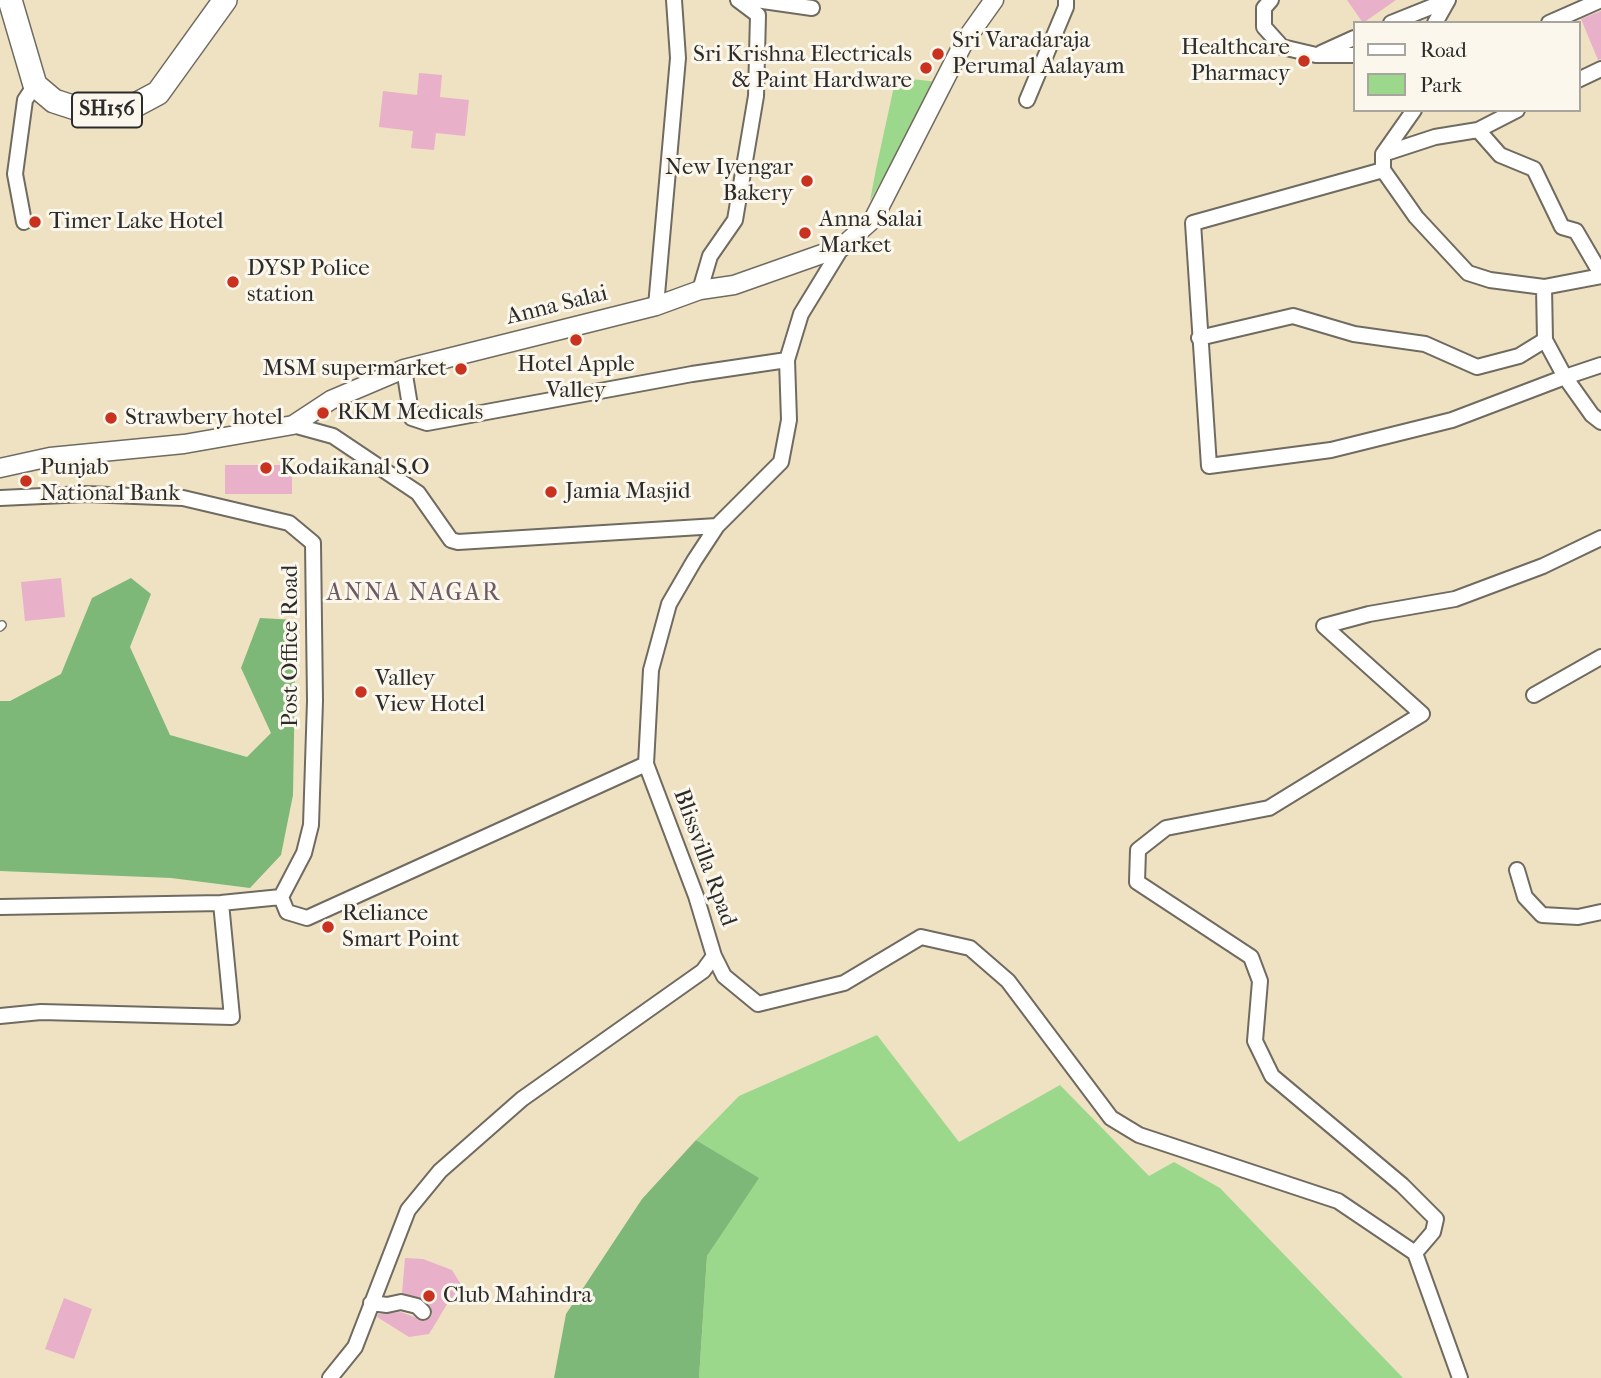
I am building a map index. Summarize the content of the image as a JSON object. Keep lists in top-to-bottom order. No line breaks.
{"streets":{"main road":["SH156"],"street":["Anna Salai","Post Office Road","Blissvilla Rpad"]},"crossings":[["Anna Salai","Blissvilla Rpad"]],"districts":["ANNA NAGAR"],"places":["Sri Varadaraja Perumal Aalayam","Healthcare Pharmacy","Sri Krishna Electricals & Paint Hardware","New Iyengar Bakery","Timer Lake Hotel","Anna Salai Market","DYSP Police station","Hotel Apple Valley","MSM supermarket","RKM Medicals","Strawbery hotel","Kodaikanal S.O","Punjab National Bank","Jamia Masjid","Valley View Hotel","Reliance Smart Point","Club Mahindra"],"legend":["Road","Park"]}
